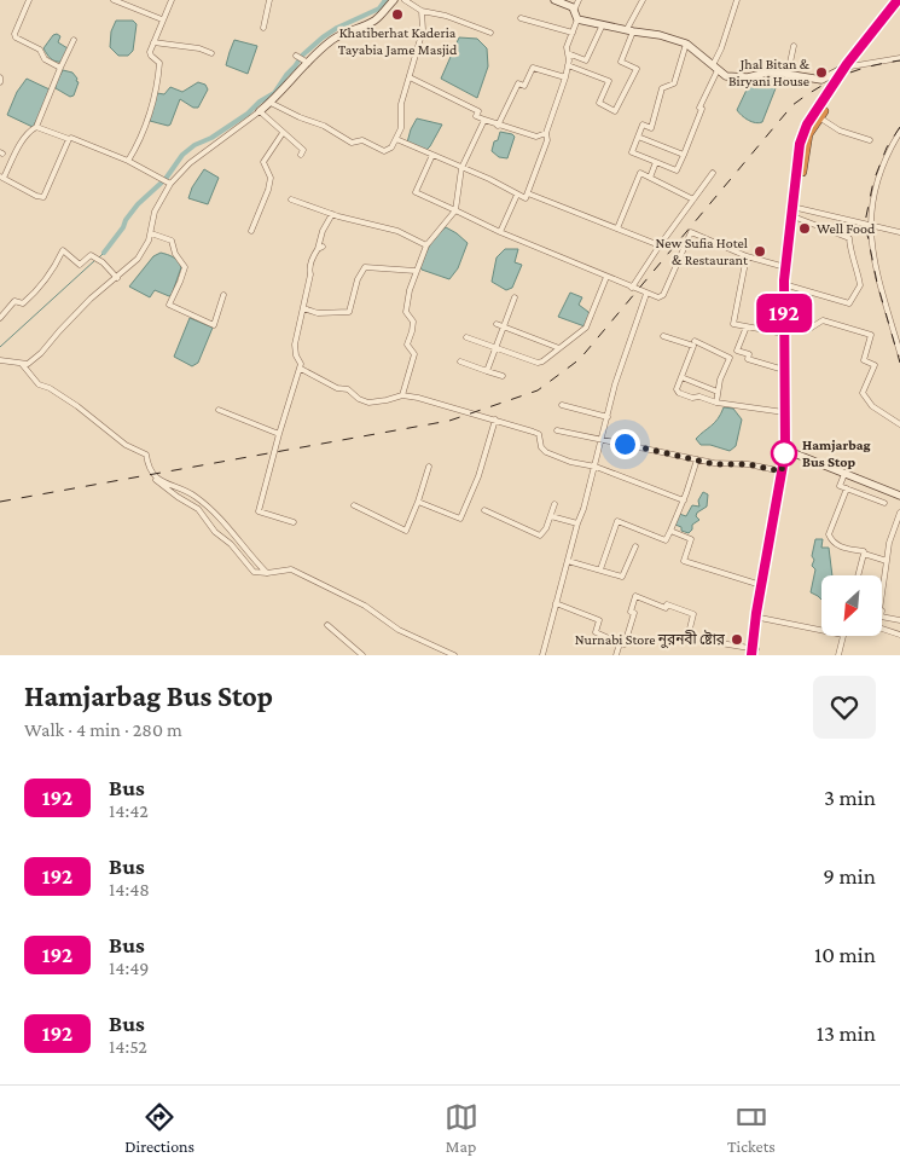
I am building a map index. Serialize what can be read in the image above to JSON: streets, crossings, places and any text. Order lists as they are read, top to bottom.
{
  "places": [
    "Khatiberhat Kaderia Tayabia Jame Masjid",
    "Jhal Bitan & Biryani House",
    "Well Food",
    "New Sufia Hotel & Restaurant",
    "Hamjarbag Bus Stop",
    "Nurnabi Store নুরনবী ষ্টোর"
  ],
  "lines": ["bus line 192"],
  "north": "bottom left",
  "page": {
    "on_map": "192",
    "heading": ["Hamjarbag Bus Stop", "Walk · 4 min · 280 m"],
    "list": [
      {
        "mark": "192",
        "name": "Bus",
        "note": "14:42",
        "value": "3 min"
      },
      {
        "mark": "192",
        "name": "Bus",
        "note": "14:48",
        "value": "9 min"
      },
      {
        "mark": "192",
        "name": "Bus",
        "note": "14:49",
        "value": "10 min"
      },
      {
        "mark": "192",
        "name": "Bus",
        "note": "14:52",
        "value": "13 min"
      }
    ],
    "tabs": ["Directions", "Map", "Tickets"]
  }
}
